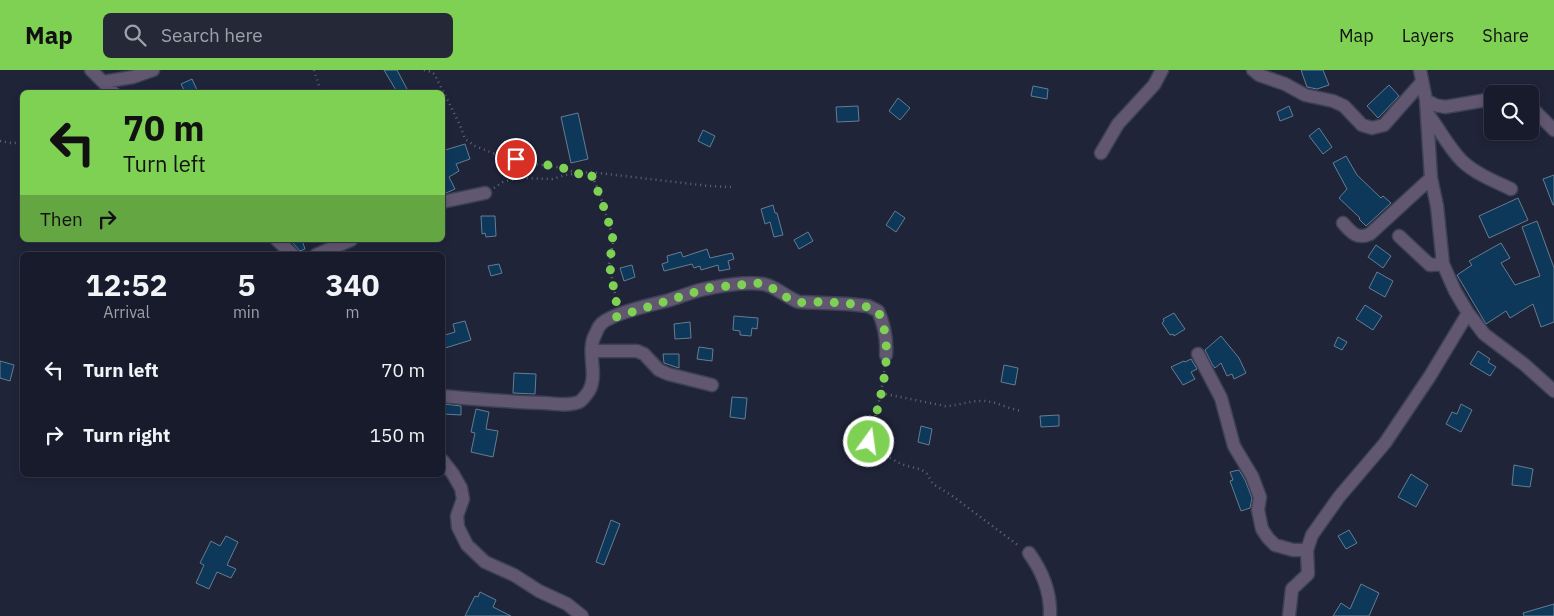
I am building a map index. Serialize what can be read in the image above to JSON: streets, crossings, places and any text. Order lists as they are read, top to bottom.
{
  "page": {
    "header": "Map",
    "search": "Search here",
    "nav": ["Map", "Layers", "Share"],
    "turn": ["70 m", "Turn left"],
    "then": "Then",
    "eta": [
      "12:52",
      "Arrival",
      "5",
      "min",
      "340",
      "m"
    ],
    "list": [
      {
        "name": "Turn left",
        "value": "70 m"
      },
      {
        "name": "Turn right",
        "value": "150 m"
      }
    ]
  }
}
